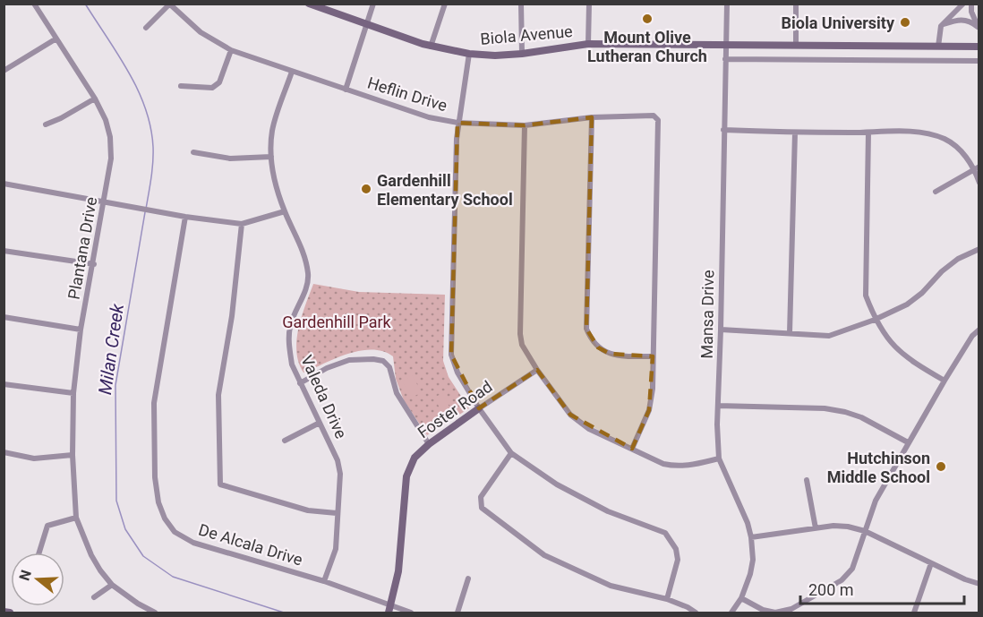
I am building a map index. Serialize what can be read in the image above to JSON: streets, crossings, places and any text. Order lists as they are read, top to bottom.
{
  "streets": {
    "street": [
      "Biola Avenue",
      "Heflin Drive",
      "Plantana Drive",
      "Mansa Drive",
      "Valeda Drive",
      "Foster Road",
      "De Alcala Drive"
    ]
  },
  "crossings": [
    ["Biola Avenue", "Mansa Drive"],
    ["Heflin Drive", "Valeda Drive"],
    ["Valeda Drive", "De Alcala Drive"],
    ["Foster Road", "De Alcala Drive"]
  ],
  "water": ["Milan Creek"],
  "parks": ["Gardenhill Park"],
  "places": [
    "Mount Olive Lutheran Church",
    "Biola University",
    "Gardenhill Elementary School",
    "Hutchinson Middle School"
  ],
  "scale_bar": "200 m",
  "north": "left"
}
